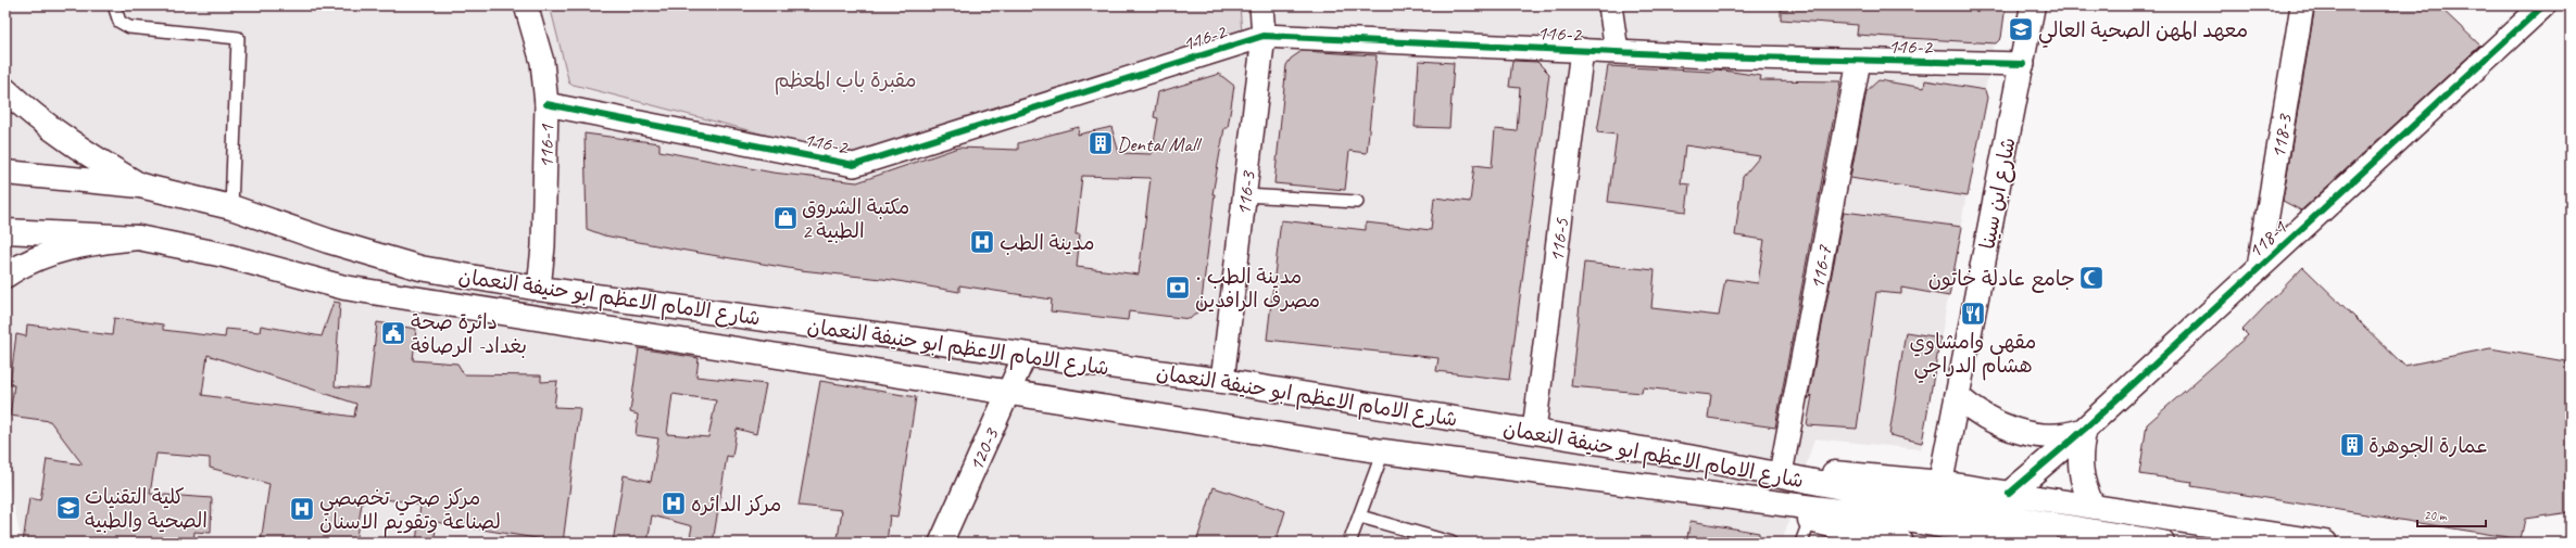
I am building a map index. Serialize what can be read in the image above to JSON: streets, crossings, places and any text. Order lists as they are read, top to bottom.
{
  "streets": {
    "main road": ["شارع ابن سينا", "118-1", "شارع الامام الاعظم ابو حنيفة النعمان"],
    "street": [
      "116-2",
      "118-3",
      "116-1",
      "116-3",
      "116-5",
      "116-7",
      "120-3"
    ]
  },
  "crossings": [
    ["116-2", "116-1"],
    ["116-2", "116-3"],
    ["116-2", "شارع ابن سينا"],
    ["116-2", "116-5"],
    ["116-2", "116-7"],
    ["118-3", "118-1"],
    ["116-1", "شارع الامام الاعظم ابو حنيفة النعمان"],
    ["116-3", "شارع الامام الاعظم ابو حنيفة النعمان"],
    ["شارع ابن سينا", "118-1"],
    ["116-5", "شارع الامام الاعظم ابو حنيفة النعمان"],
    ["116-7", "شارع الامام الاعظم ابو حنيفة النعمان"],
    ["شارع الامام الاعظم ابو حنيفة النعمان", "120-3"]
  ],
  "parks": ["مقبرة باب المعظم"],
  "places": {
    "school or university": ["معهد المهن الصحية العالي", "كلية التقنيات الصحية والطبية"],
    "building": ["Dental Mall", "عمارة الجوهرة"],
    "shop": ["مكتبة الشروق الطبية 2"],
    "hospital": ["مدينة الطب", "مركز الدائره", "مركز صحي تخصصي لصناعة وتقويم الاسنان"],
    "mosque": ["جامع عادلة خاتون"],
    "bank": ["مدينة الطب ٠ مصرف الرافدين"],
    "restaurant": ["مقهى وامشاوي هشام الدراجي"],
    "public building": ["دائرة صحة بغداد- الرصافة"]
  },
  "scale_bar": "20 m"
}
